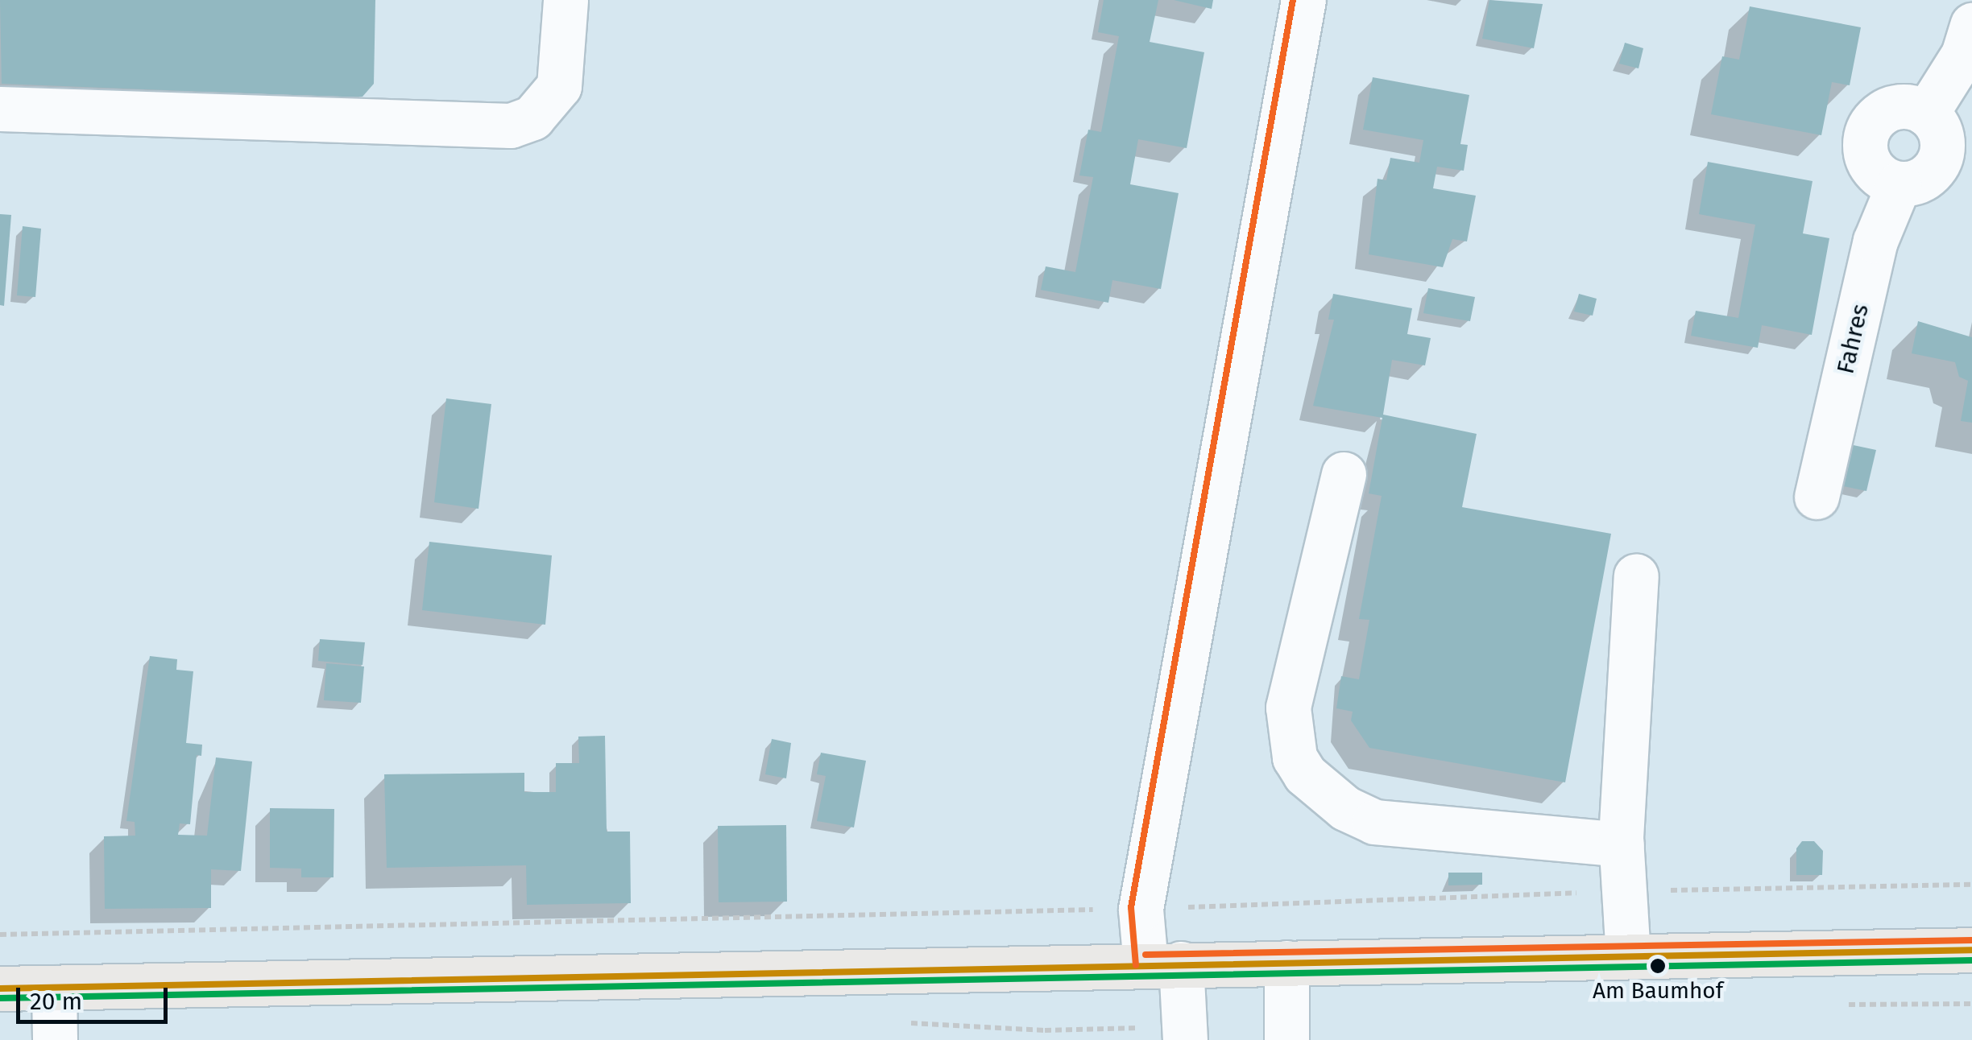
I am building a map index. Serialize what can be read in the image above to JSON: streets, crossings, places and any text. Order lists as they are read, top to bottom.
{
  "streets": {
    "street": ["Fahres"]
  },
  "places": ["Am Baumhof"],
  "scale_bar": "20 m"
}
